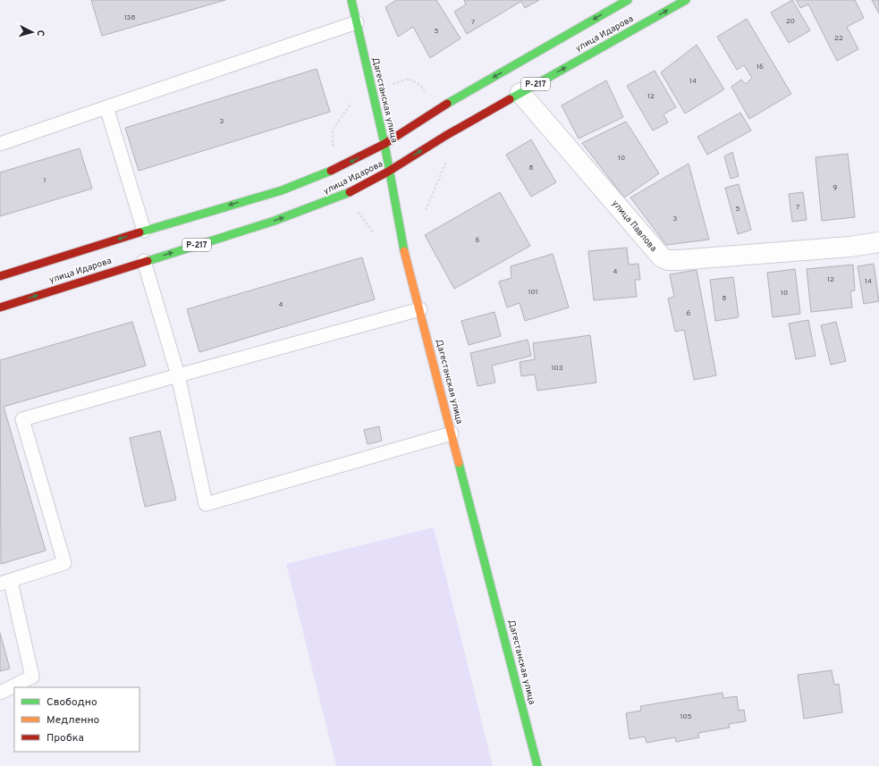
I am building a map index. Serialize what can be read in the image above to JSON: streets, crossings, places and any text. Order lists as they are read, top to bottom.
{
  "streets": {
    "main road": ["улица Идарова", "Р-217", "Дагестанская улица"],
    "street": ["улица Павлова"]
  },
  "crossings": [
    ["улица Идарова", "Дагестанская улица"],
    ["улица Идарова", "улица Павлова"]
  ],
  "house_numbers": [
    "138",
    "20",
    "7",
    "5",
    "22",
    "16",
    "14",
    "12",
    "3",
    "10",
    "8",
    "1",
    "9",
    "7",
    "5",
    "3",
    "6",
    "4",
    "12",
    "14",
    "101",
    "10",
    "8",
    "4",
    "6",
    "103",
    "105"
  ],
  "legend": ["Свободно", "Медленно", "Пробка"],
  "north": "right"
}
